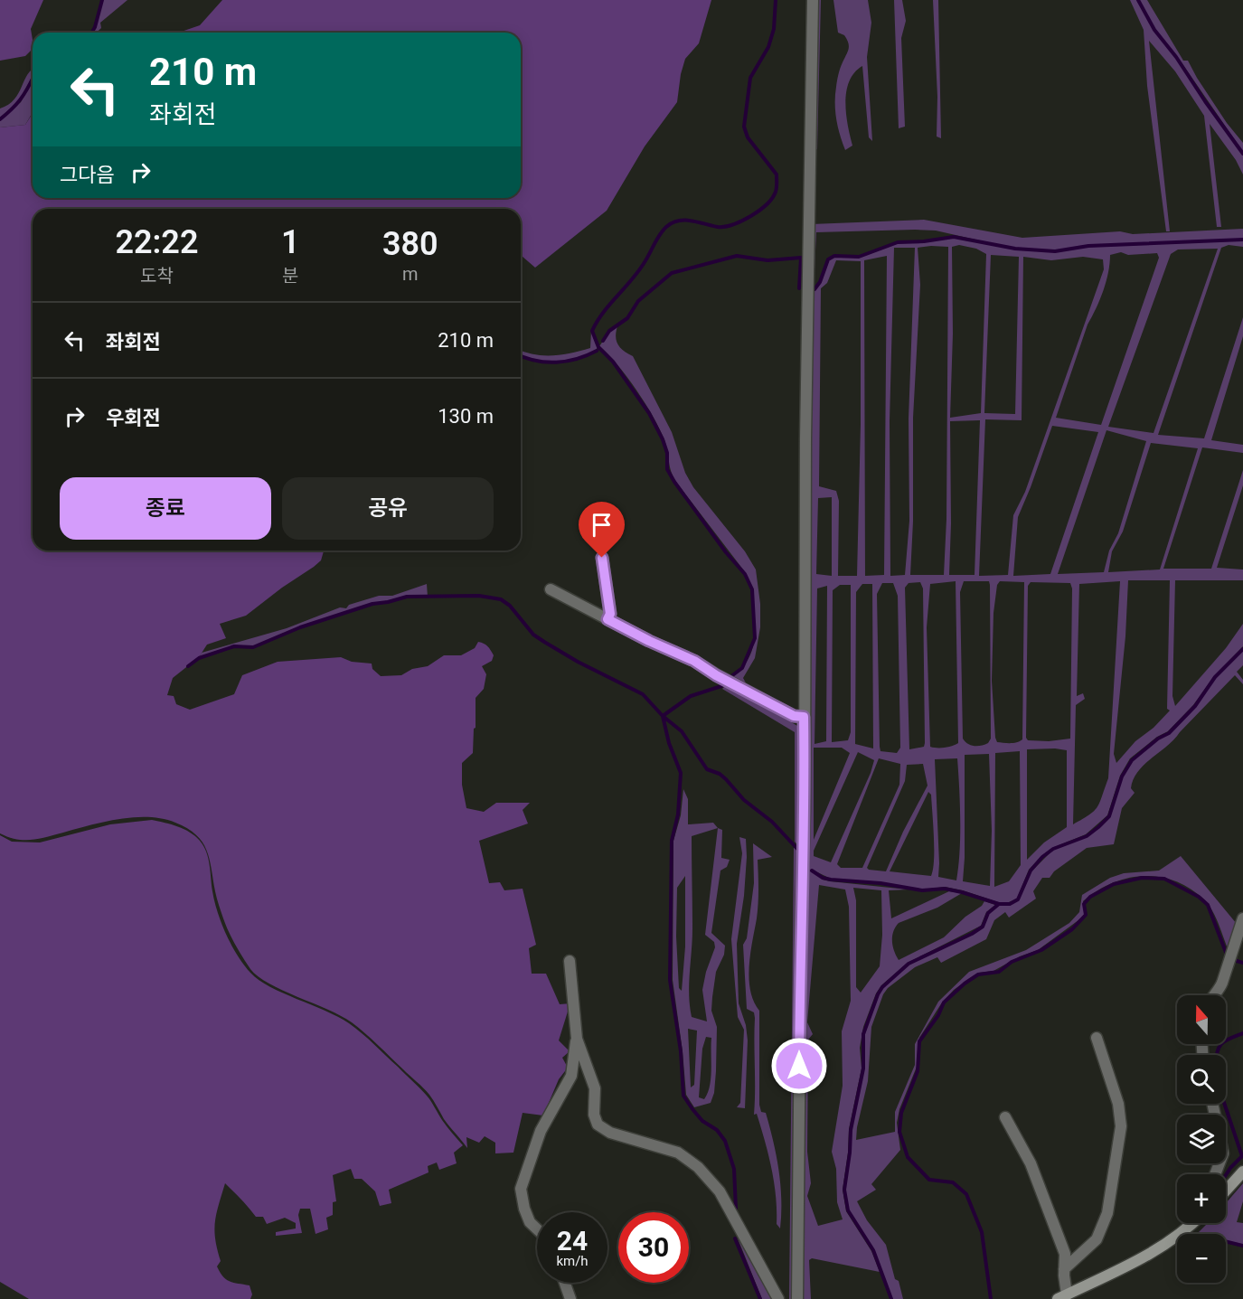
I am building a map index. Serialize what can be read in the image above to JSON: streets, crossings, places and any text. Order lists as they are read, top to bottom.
{
  "north": "top",
  "page": {
    "turn": ["210 m", "좌회전"],
    "then": "그다음",
    "eta": [
      "22:22",
      "도착",
      "1",
      "분",
      "380",
      "m"
    ],
    "list": [
      {
        "name": "좌회전",
        "value": "210 m"
      },
      {
        "name": "우회전",
        "value": "130 m"
      }
    ],
    "buttons": ["종료", "공유"],
    "map_buttons": ["+", "−"],
    "speed": "24 km/h",
    "limit": "30"
  }
}
